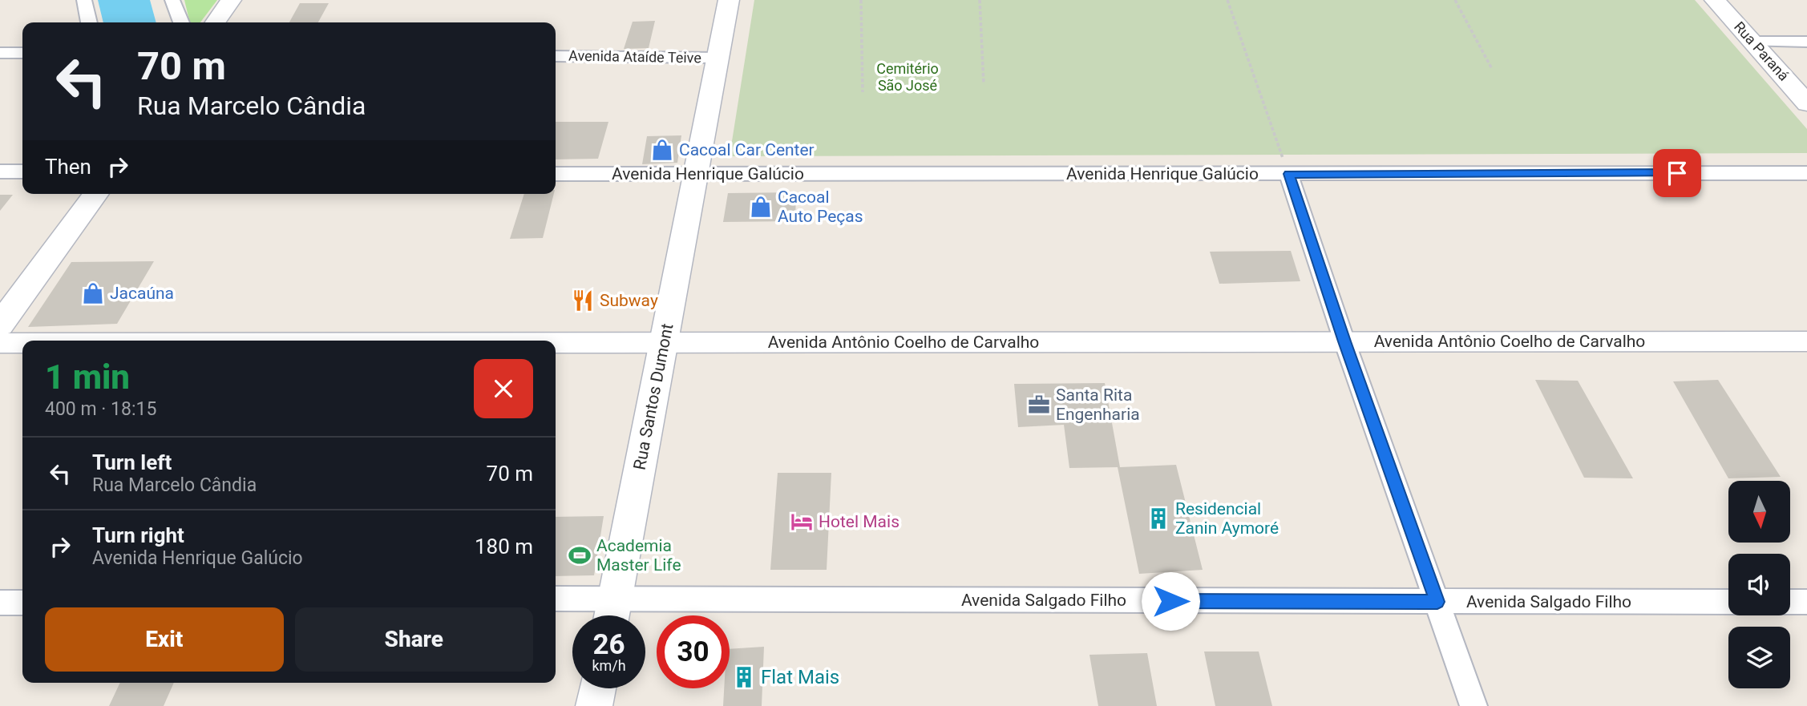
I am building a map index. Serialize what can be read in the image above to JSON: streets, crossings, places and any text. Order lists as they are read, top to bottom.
{
  "streets": {
    "main road": ["Rua Paraná", "Rua Santos Dumont"],
    "street": [
      "Avenida Ataíde Teive",
      "Avenida Henrique Galúcio",
      "Avenida Antônio Coelho de Carvalho",
      "Avenida Salgado Filho"
    ]
  },
  "crossings": [
    ["Avenida Ataíde Teive", "Rua Santos Dumont"],
    ["Avenida Henrique Galúcio", "Rua Santos Dumont"],
    ["Avenida Antônio Coelho de Carvalho", "Rua Santos Dumont"],
    ["Rua Santos Dumont", "Avenida Salgado Filho"]
  ],
  "parks": ["Cemitério São José"],
  "places": {
    "shop": ["Cacoal Car Center", "Cacoal Auto Peças", "Jacaúna"],
    "restaurant": ["Subway"],
    "office": ["Santa Rita Engenharia"],
    "building": ["Residencial Zanin Aymoré", "Flat Mais"],
    "hotel": ["Hotel Mais"],
    "sports": ["Academia Master Life"]
  },
  "north": "bottom",
  "page": {
    "turn": ["70 m", "Rua Marcelo Cândia"],
    "then": "Then",
    "heading": ["1 min", "400 m · 18:15"],
    "list": [
      {
        "name": "Turn left",
        "note": "Rua Marcelo Cândia",
        "value": "70 m"
      },
      {
        "name": "Turn right",
        "note": "Avenida Henrique Galúcio",
        "value": "180 m"
      }
    ],
    "buttons": ["Exit", "Share"],
    "speed": "26 km/h",
    "limit": "30"
  }
}
